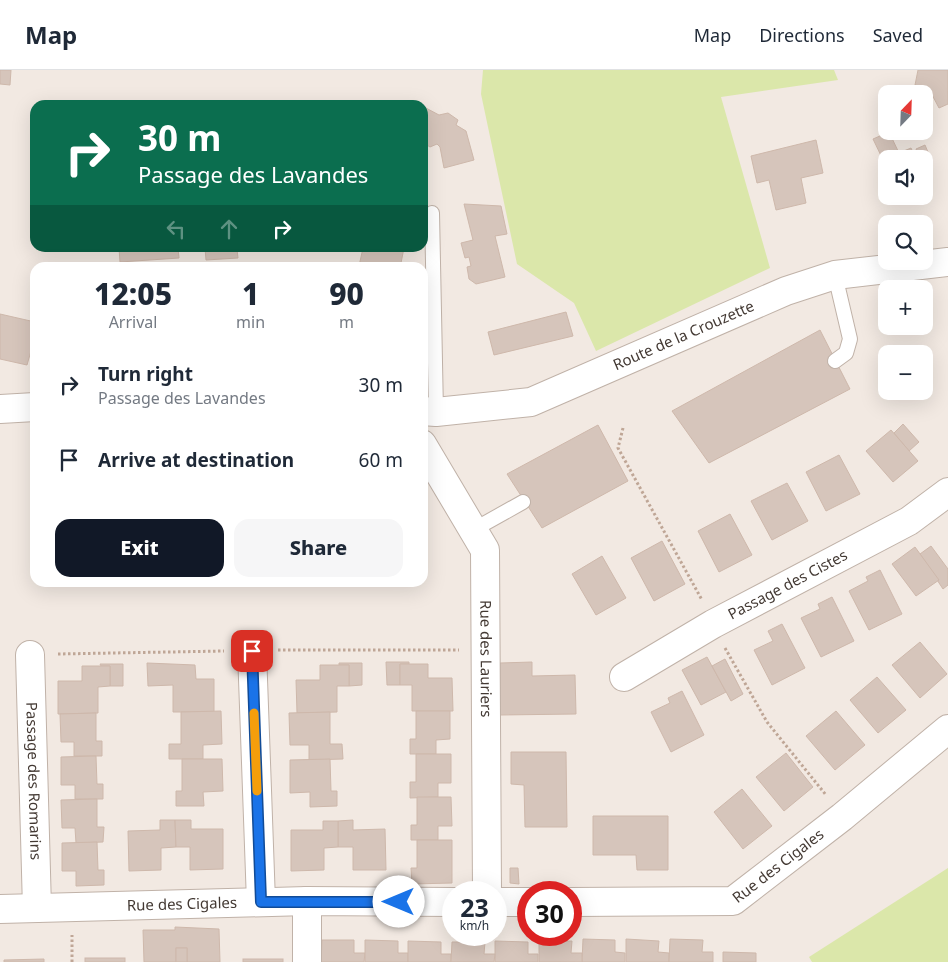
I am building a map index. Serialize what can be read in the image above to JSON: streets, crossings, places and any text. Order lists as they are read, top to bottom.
{
  "streets": {
    "street": [
      "Route de la Crouzette",
      "Passage des Cistes",
      "Rue des Lauriers",
      "Passage des Romarins",
      "Rue des Cigales"
    ]
  },
  "crossings": [
    ["Passage des Romarins", "Rue des Cigales"]
  ],
  "north": "top right",
  "page": {
    "header": "Map",
    "nav": ["Map", "Directions", "Saved"],
    "map_buttons": ["+", "−"],
    "turn": ["30 m", "Passage des Lavandes"],
    "eta": [
      "12:05",
      "Arrival",
      "1",
      "min",
      "90",
      "m"
    ],
    "list": [
      {
        "name": "Turn right",
        "note": "Passage des Lavandes",
        "value": "30 m"
      },
      {
        "name": "Arrive at destination",
        "value": "60 m"
      }
    ],
    "buttons": ["Exit", "Share"],
    "speed": "23 km/h",
    "limit": "30"
  }
}
